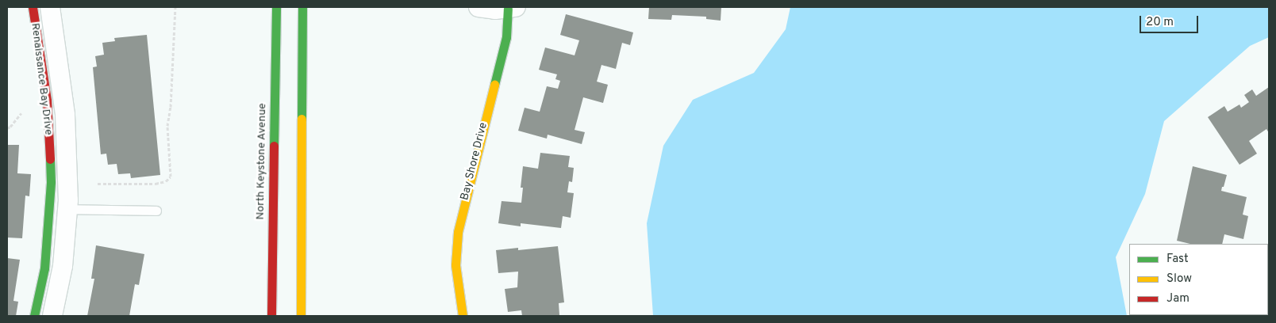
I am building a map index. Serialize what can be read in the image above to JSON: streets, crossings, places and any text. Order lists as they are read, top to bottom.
{
  "streets": {
    "street": ["Renaissance Bay Drive", "North Keystone Avenue", "Bay Shore Drive"]
  },
  "legend": ["Fast", "Slow", "Jam"],
  "scale_bar": "20 m"
}
